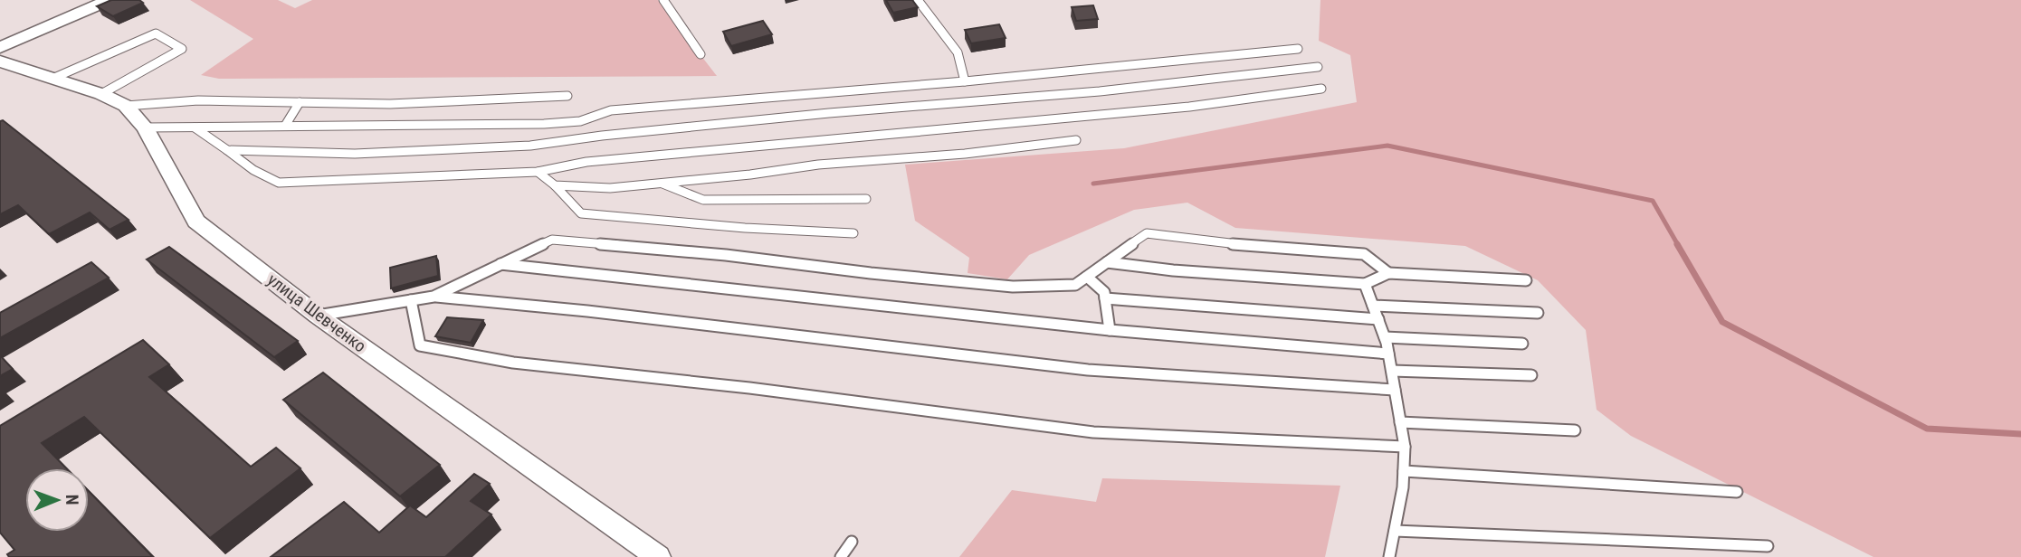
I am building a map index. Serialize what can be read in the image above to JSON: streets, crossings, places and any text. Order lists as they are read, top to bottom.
{
  "streets": {
    "street": ["улица Шевченко"]
  },
  "north": "right"
}
